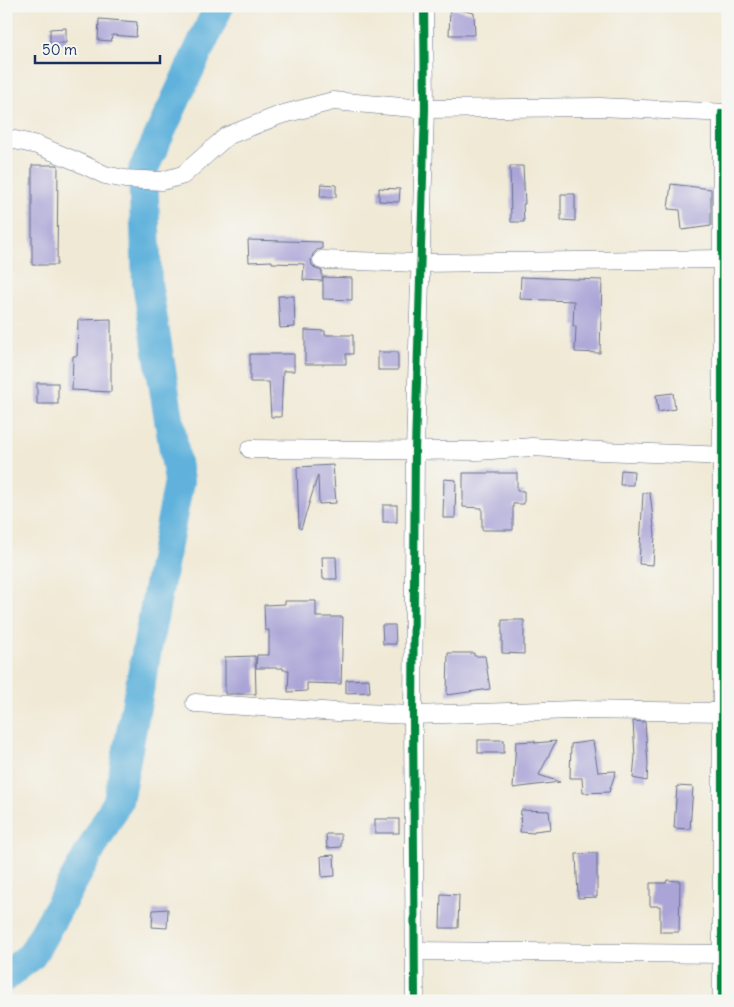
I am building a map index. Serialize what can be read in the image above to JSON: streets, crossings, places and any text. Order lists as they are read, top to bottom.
{
  "scale_bar": "50 m"
}
